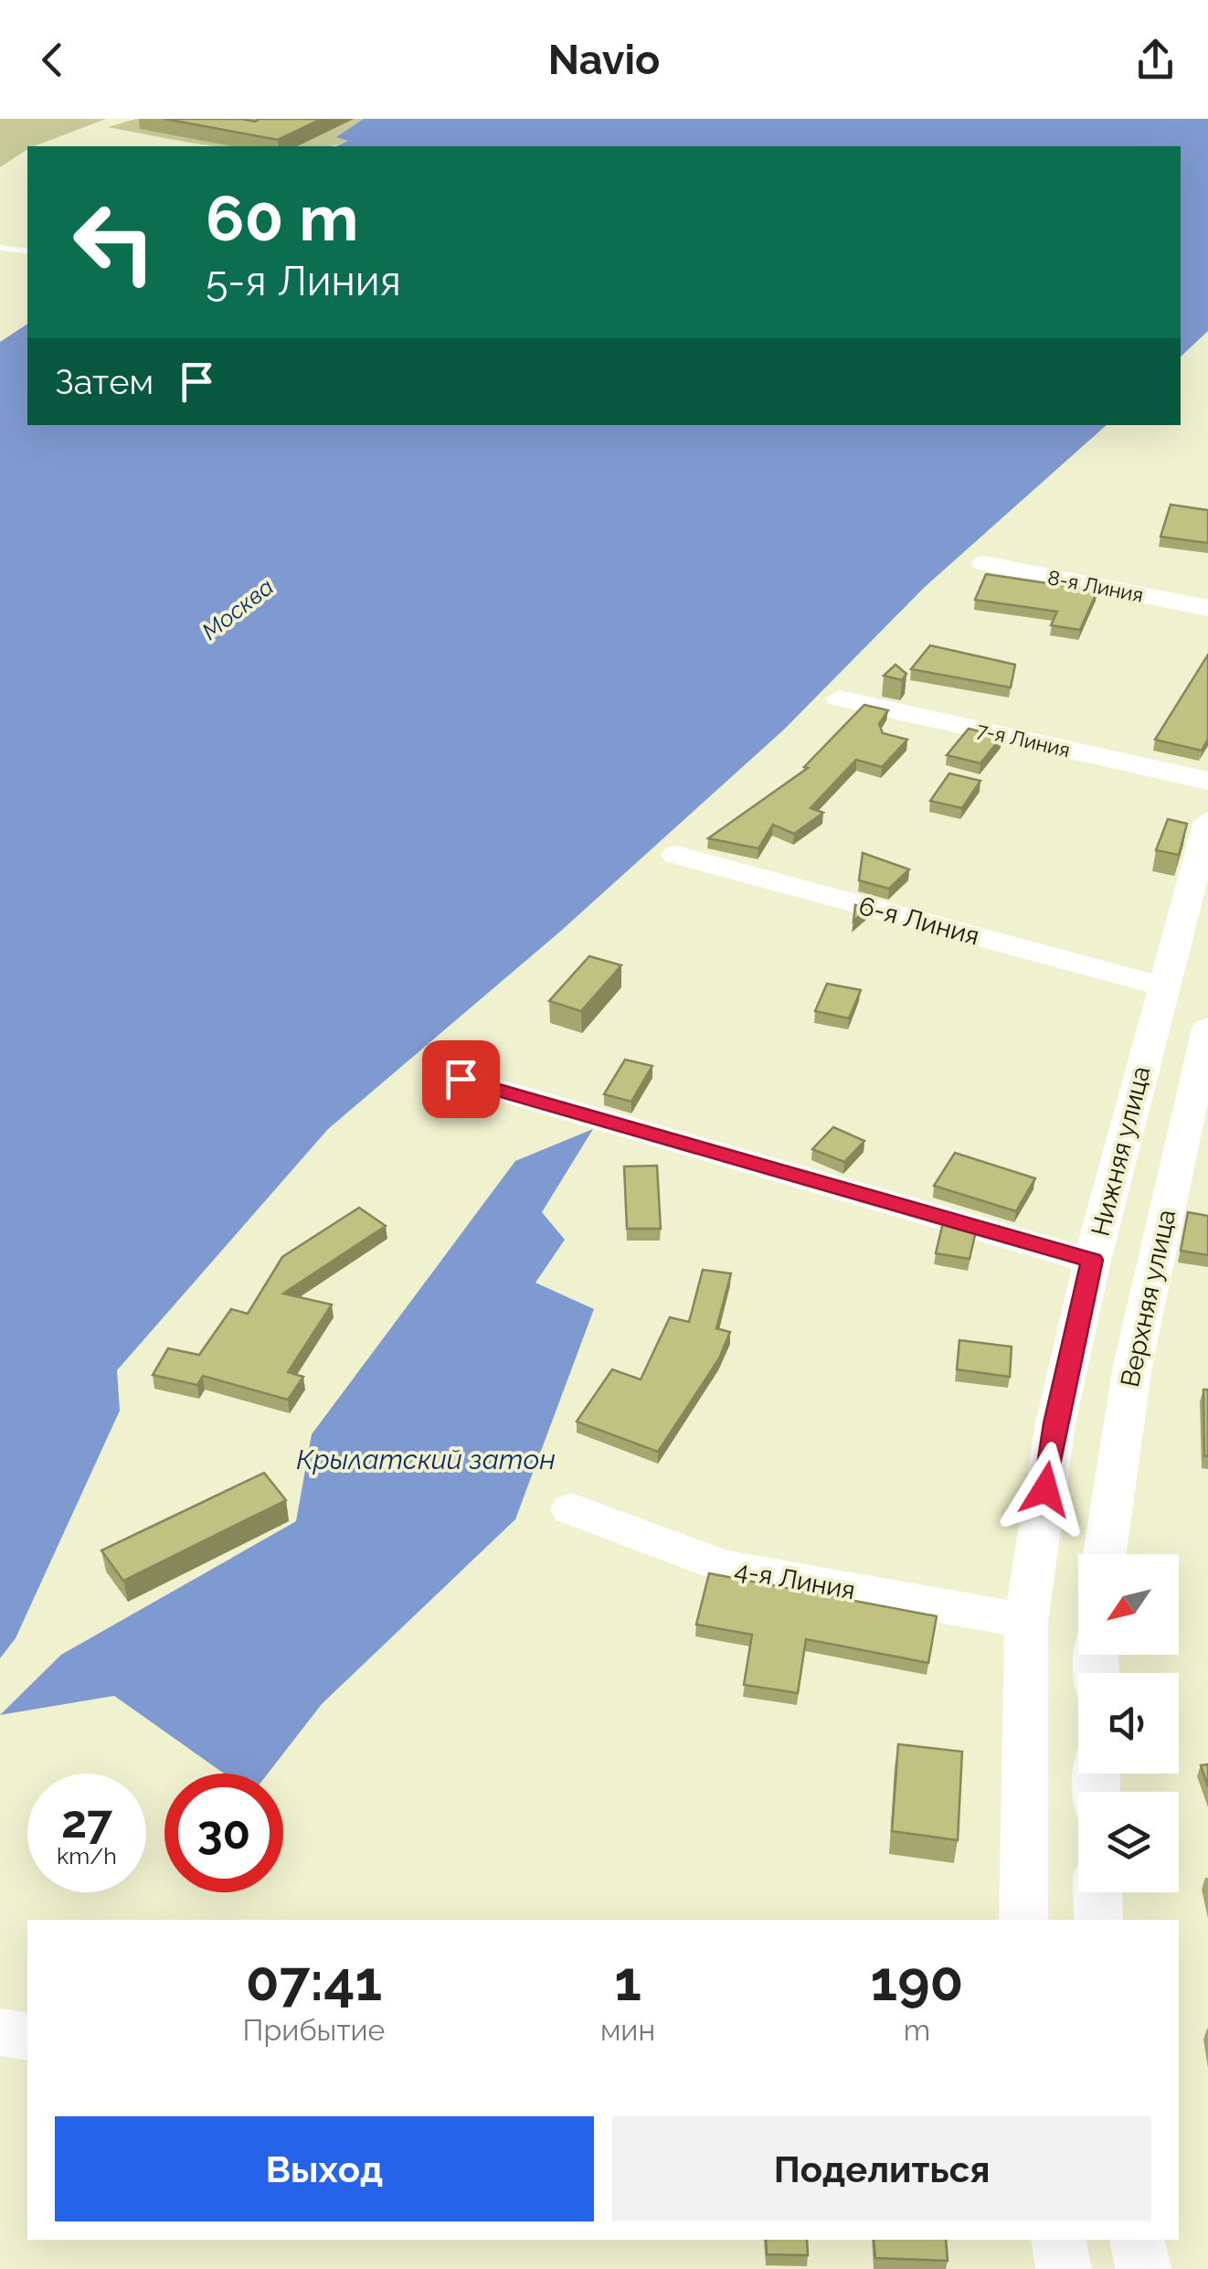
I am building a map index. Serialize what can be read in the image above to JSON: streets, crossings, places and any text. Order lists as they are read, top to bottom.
{
  "streets": {
    "street": [
      "8-я Линия",
      "7-я Линия",
      "6-я Линия",
      "Нижняя улица",
      "Верхняя улица",
      "4-я Линия"
    ]
  },
  "crossings": [
    ["6-я Линия", "Нижняя улица"],
    ["Нижняя улица", "4-я Линия"]
  ],
  "water": ["Москва", "Крылатский затон"],
  "north": "bottom left",
  "page": {
    "header": "Navio",
    "turn": ["60 m", "5-я Линия"],
    "then": "Затем",
    "speed": "27 km/h",
    "limit": "30",
    "eta": [
      "07:41",
      "Прибытие",
      "1",
      "мин",
      "190",
      "m"
    ],
    "buttons": ["Выход", "Поделиться"]
  }
}
